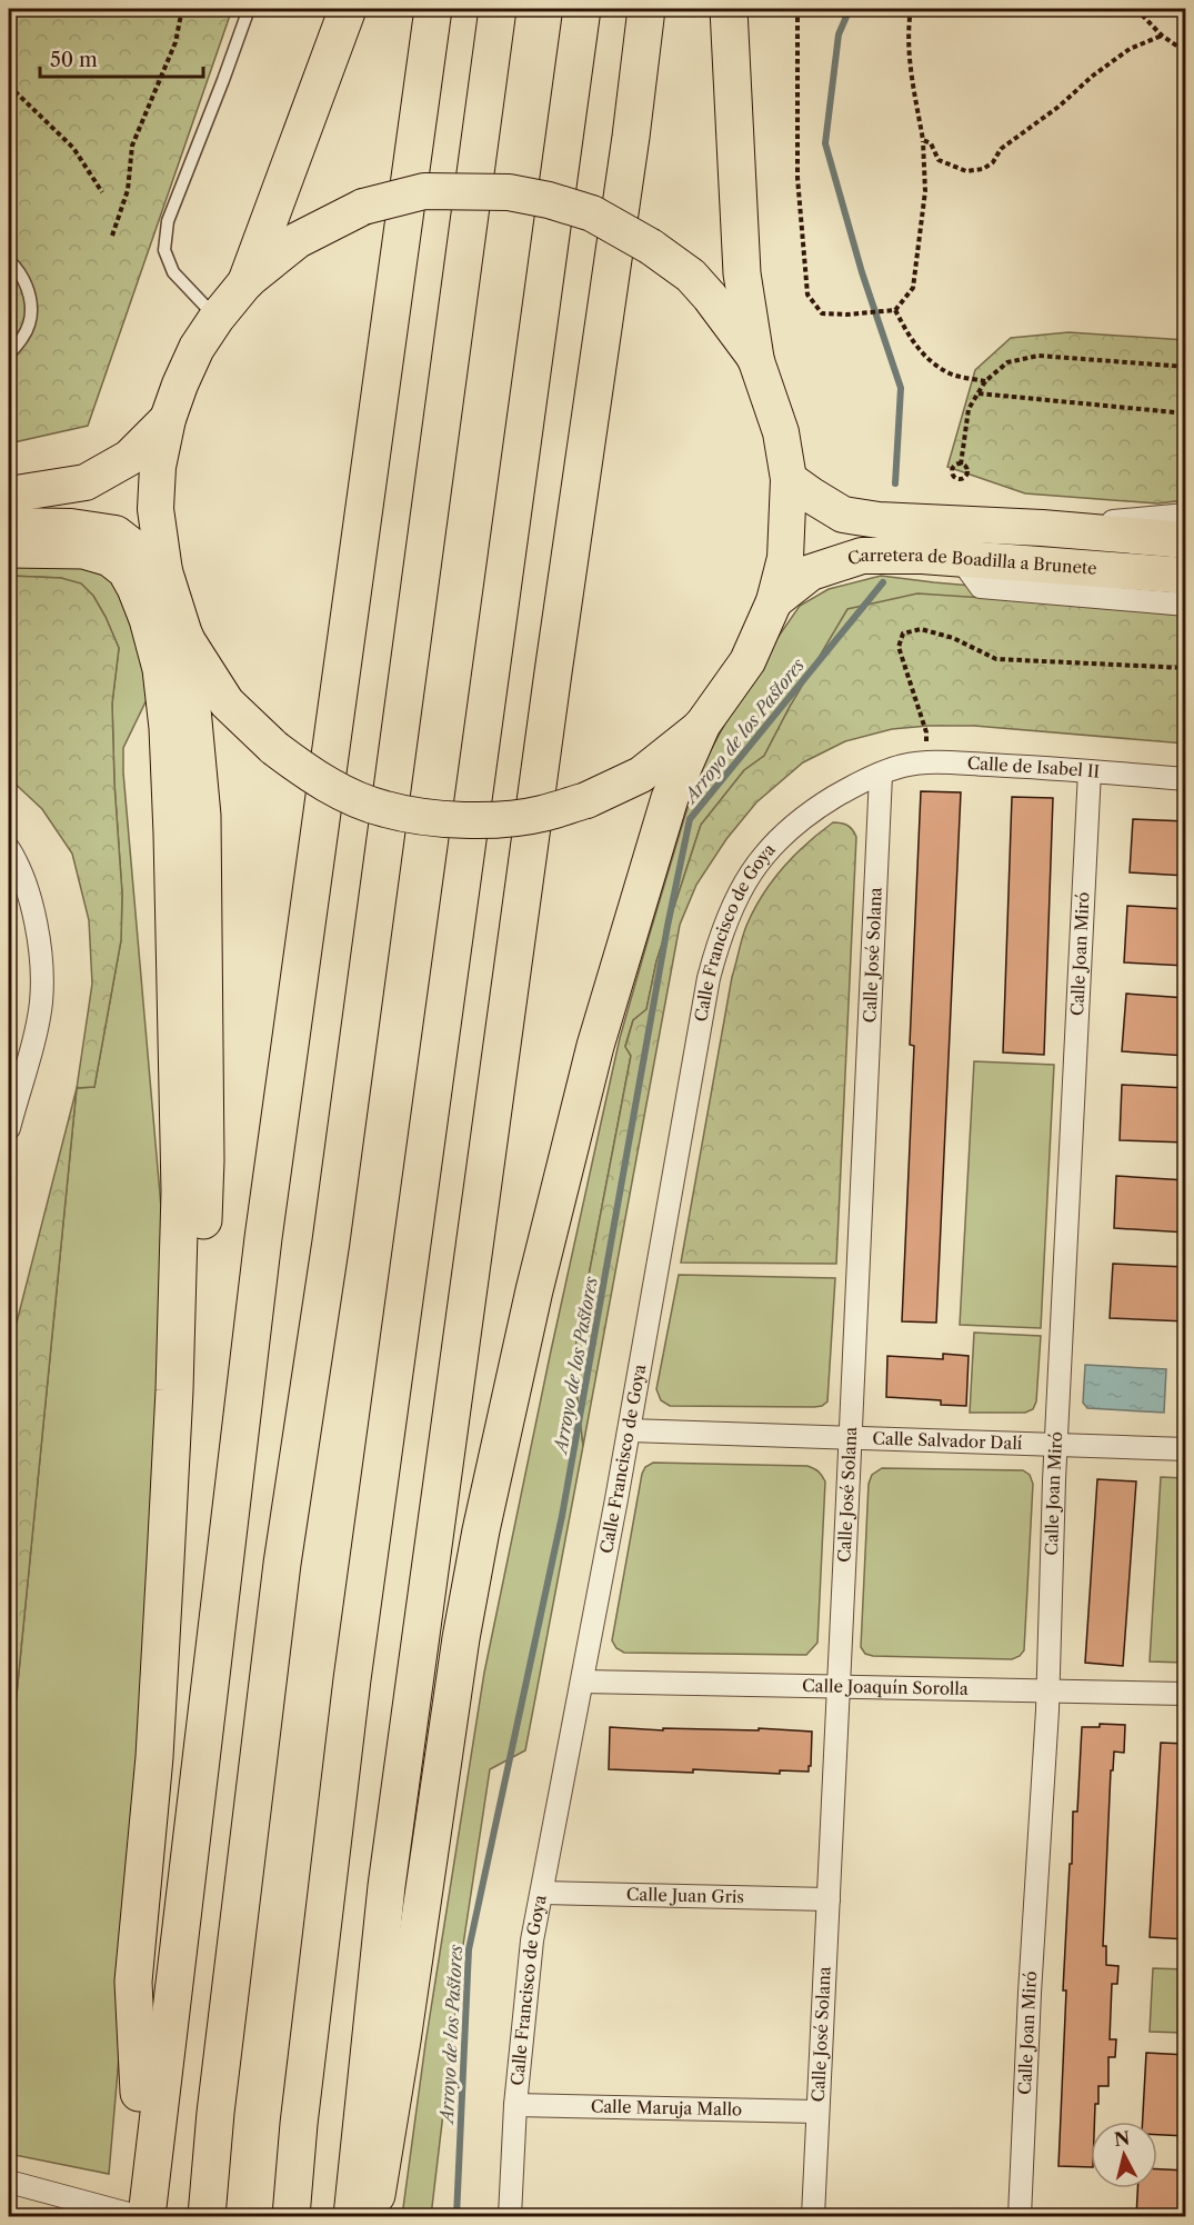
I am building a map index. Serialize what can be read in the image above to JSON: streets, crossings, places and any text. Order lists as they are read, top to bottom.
{
  "streets": {
    "main road": ["Carretera de Boadilla a Brunete"],
    "street": [
      "Calle de Isabel II",
      "Calle Francisco de Goya",
      "Calle Joan Miró",
      "Calle José Solana",
      "Calle Salvador Dalí",
      "Calle Joaquín Sorolla",
      "Calle Juan Gris",
      "Calle Maruja Mallo"
    ]
  },
  "crossings": [
    ["Calle de Isabel II", "Calle Francisco de Goya"],
    ["Calle de Isabel II", "Calle Joan Miró"],
    ["Calle de Isabel II", "Calle José Solana"],
    ["Calle Francisco de Goya", "Calle José Solana"],
    ["Calle Francisco de Goya", "Calle Salvador Dalí"],
    ["Calle Francisco de Goya", "Calle Joaquín Sorolla"],
    ["Calle Francisco de Goya", "Calle Juan Gris"],
    ["Calle Francisco de Goya", "Calle Maruja Mallo"],
    ["Calle Joan Miró", "Calle Salvador Dalí"],
    ["Calle Joan Miró", "Calle Joaquín Sorolla"],
    ["Calle José Solana", "Calle Salvador Dalí"],
    ["Calle José Solana", "Calle Joaquín Sorolla"],
    ["Calle José Solana", "Calle Juan Gris"],
    ["Calle José Solana", "Calle Maruja Mallo"]
  ],
  "water": ["Arroyo de los Pastores"],
  "scale_bar": "50 m",
  "north": "top"
}
